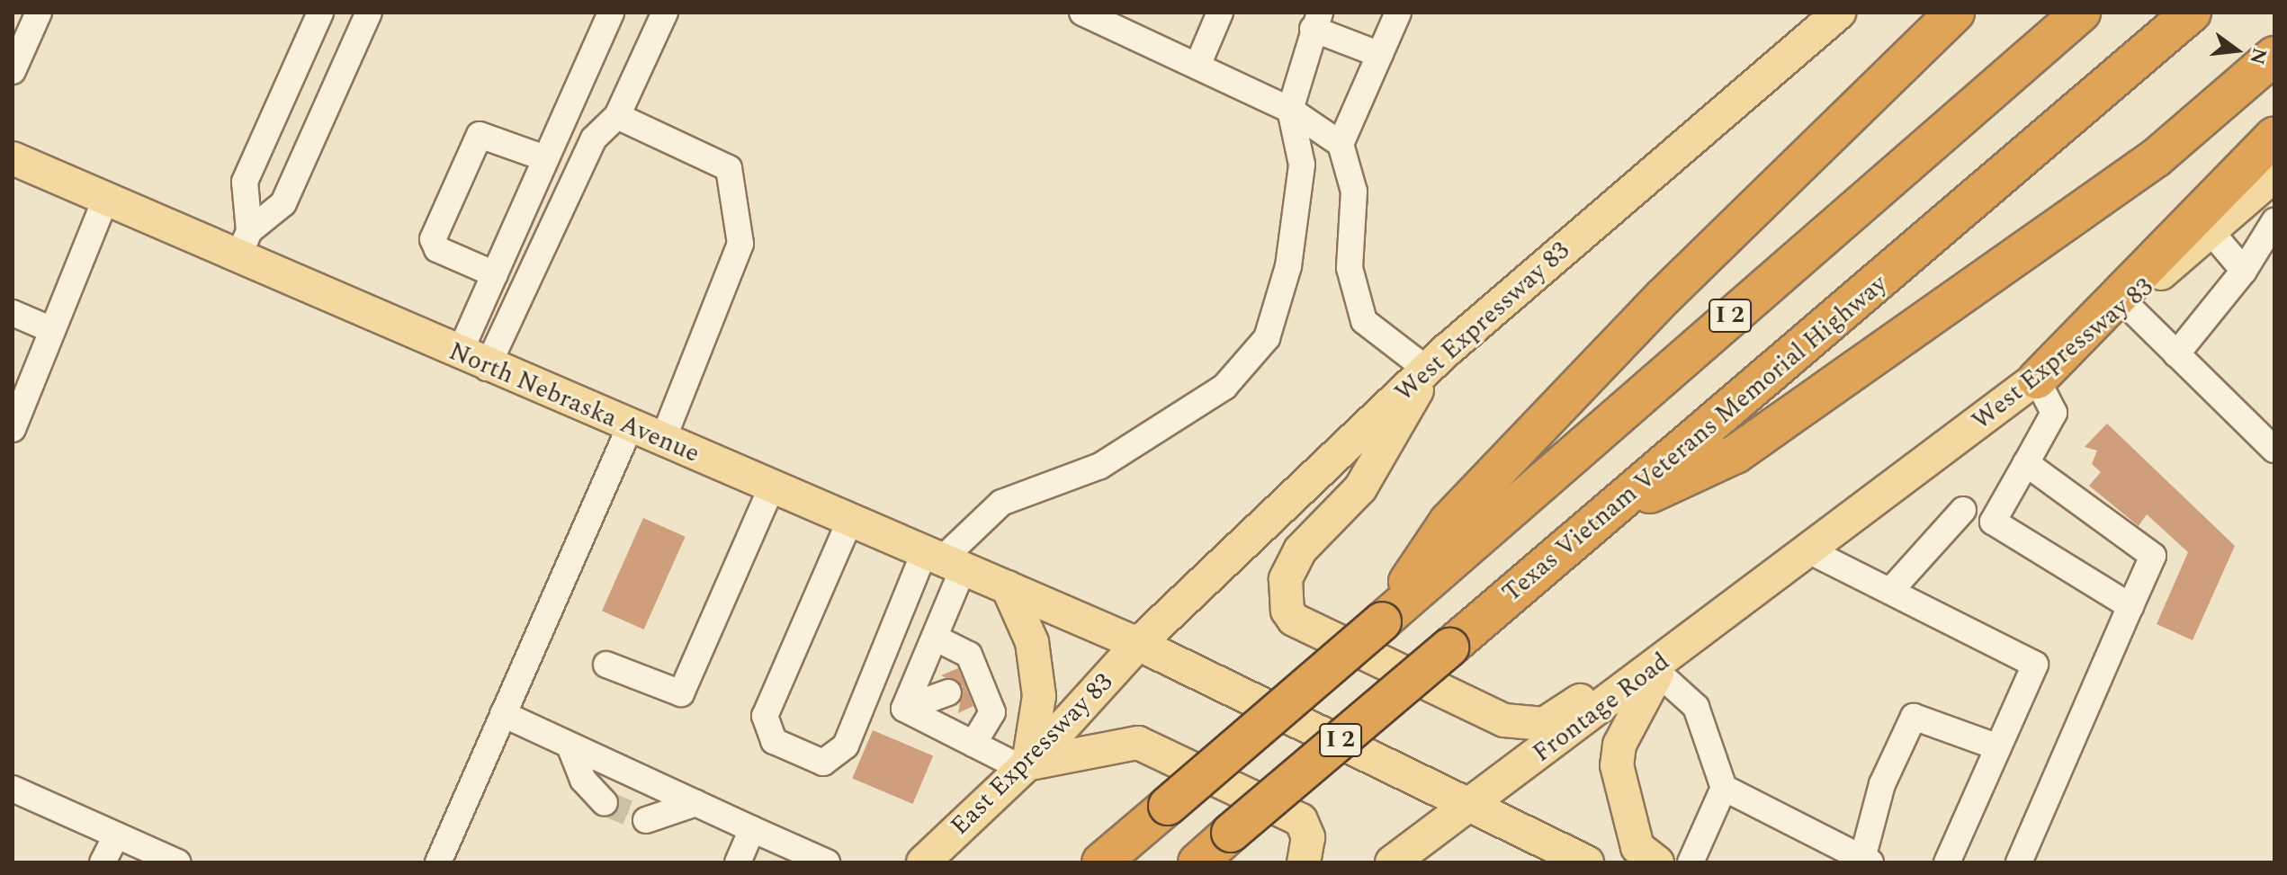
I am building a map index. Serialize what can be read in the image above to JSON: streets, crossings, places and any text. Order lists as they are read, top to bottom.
{
  "streets": {
    "highway": ["I 2", "Texas Vietnam Veterans Memorial Highway"],
    "main road": [
      "West Expressway 83",
      "North Nebraska Avenue",
      "Frontage Road",
      "East Expressway 83"
    ]
  },
  "crossings": [
    ["West Expressway 83", "North Nebraska Avenue"],
    ["West Expressway 83", "Frontage Road"],
    ["West Expressway 83", "East Expressway 83"],
    ["North Nebraska Avenue", "Frontage Road"],
    ["North Nebraska Avenue", "East Expressway 83"]
  ],
  "north": "right"
}
